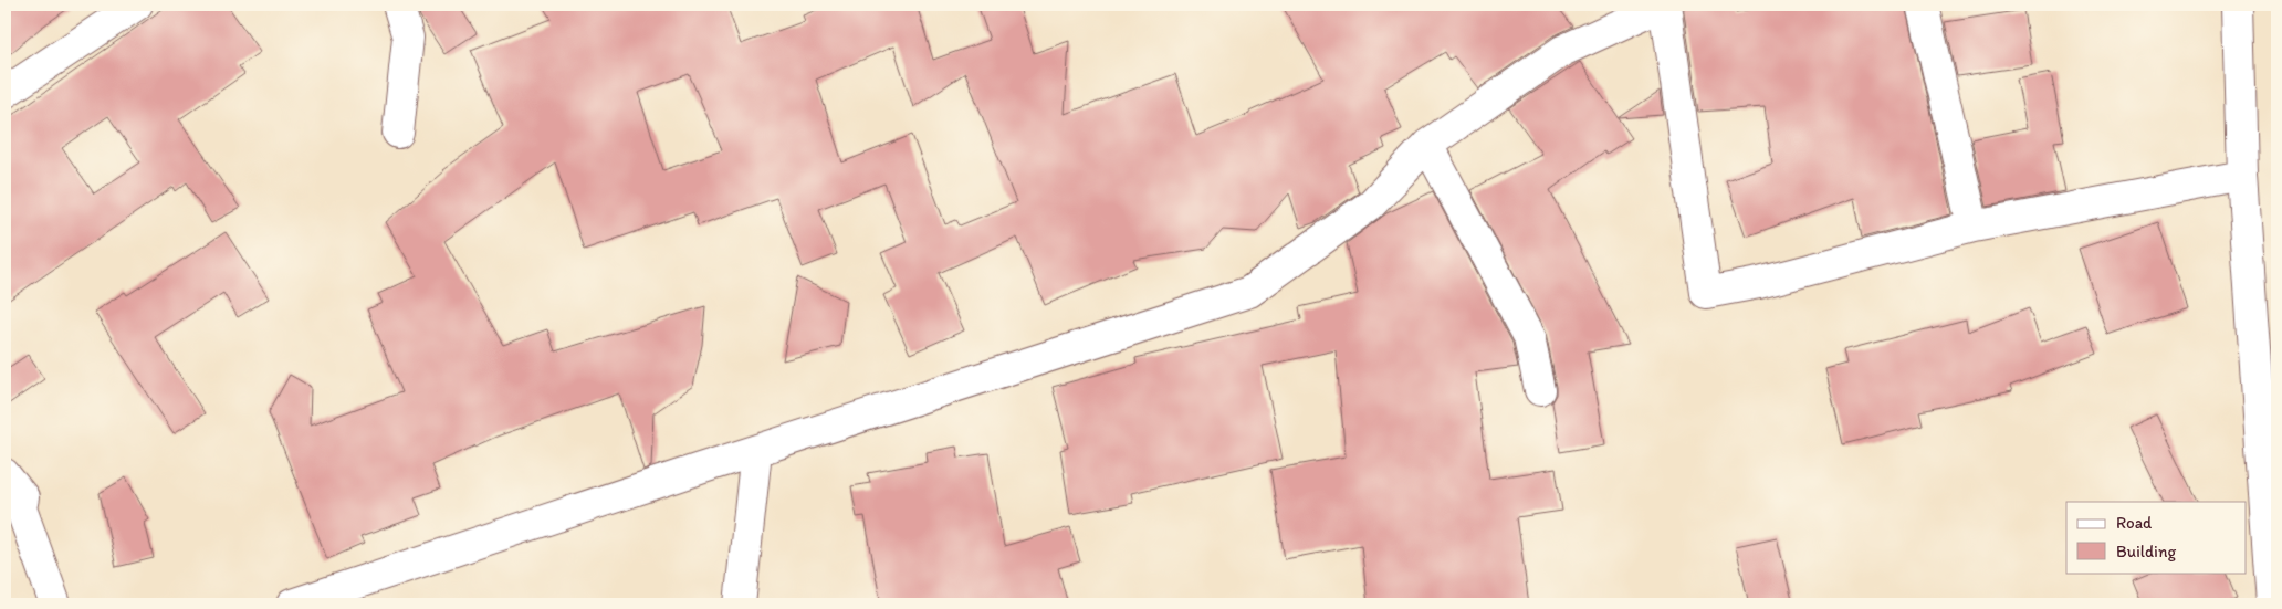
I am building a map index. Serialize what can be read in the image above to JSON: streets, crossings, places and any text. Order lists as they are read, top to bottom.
{
  "legend": ["Road", "Building"]
}
